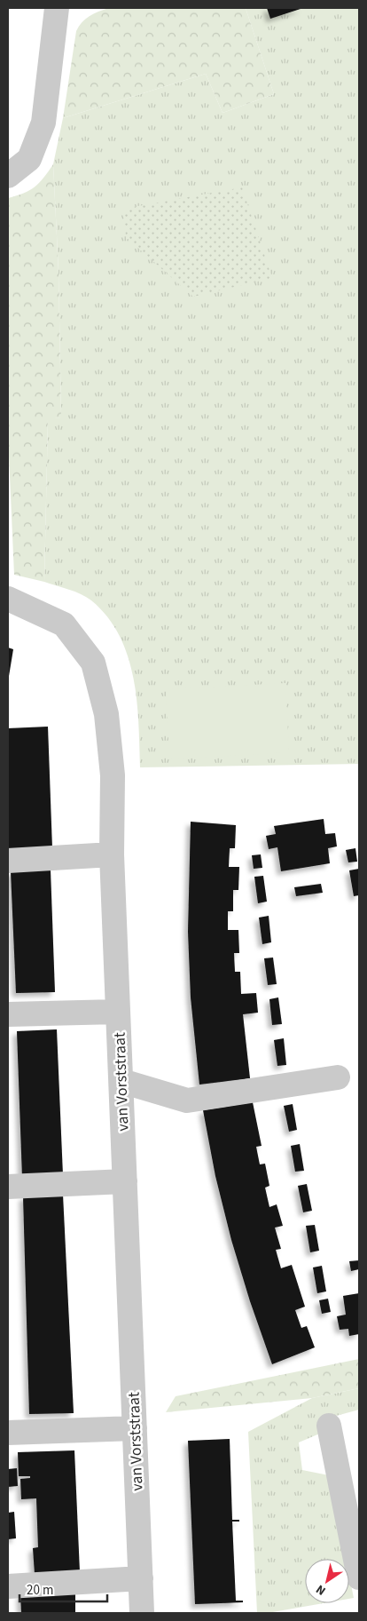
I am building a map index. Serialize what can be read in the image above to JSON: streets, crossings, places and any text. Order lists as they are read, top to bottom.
{
  "streets": {
    "street": ["van Vorststraat"]
  },
  "scale_bar": "20 m",
  "north": "bottom left"
}
